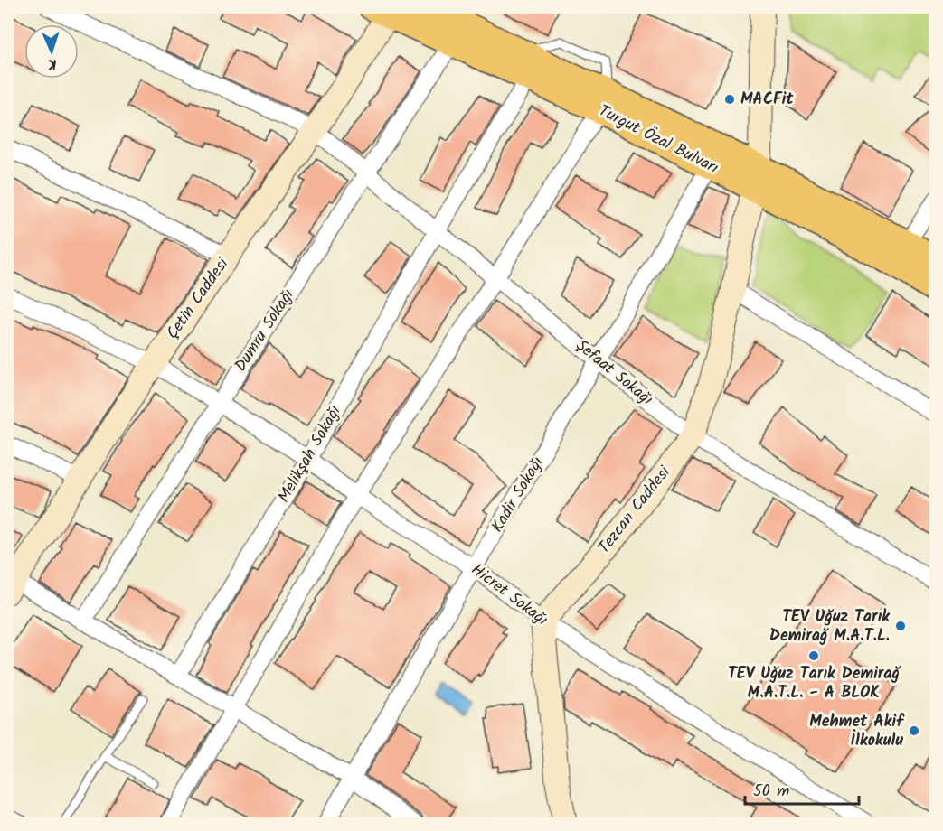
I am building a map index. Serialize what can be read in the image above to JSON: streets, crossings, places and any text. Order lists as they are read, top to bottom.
{
  "streets": {
    "main road": ["Turgut Özal Bulvarı"],
    "street": [
      "Çetin Caddesi",
      "Dumru Sokağı",
      "Şefaat Sokağı",
      "Melikşah Sokağı",
      "Kadir Sokağı",
      "Tezcan Caddesi",
      "Hicret Sokağı"
    ]
  },
  "crossings": [
    ["Turgut Özal Bulvarı", "Çetin Caddesi"],
    ["Turgut Özal Bulvarı", "Dumru Sokağı"],
    ["Turgut Özal Bulvarı", "Kadir Sokağı"],
    ["Turgut Özal Bulvarı", "Tezcan Caddesi"],
    ["Çetin Caddesi", "Şefaat Sokağı"],
    ["Çetin Caddesi", "Hicret Sokağı"],
    ["Dumru Sokağı", "Şefaat Sokağı"],
    ["Dumru Sokağı", "Hicret Sokağı"],
    ["Şefaat Sokağı", "Melikşah Sokağı"],
    ["Şefaat Sokağı", "Kadir Sokağı"],
    ["Şefaat Sokağı", "Tezcan Caddesi"],
    ["Melikşah Sokağı", "Hicret Sokağı"],
    ["Kadir Sokağı", "Hicret Sokağı"],
    ["Tezcan Caddesi", "Hicret Sokağı"]
  ],
  "places": [
    "MACFit",
    "TEV Uğuz Tarık Demirağ M.A.T.L.",
    "TEV Uğuz Tarık Demirağ M.A.T.L. - A BLOK",
    "Mehmet Akif İlkokulu"
  ],
  "scale_bar": "50 m",
  "north": "bottom"
}
